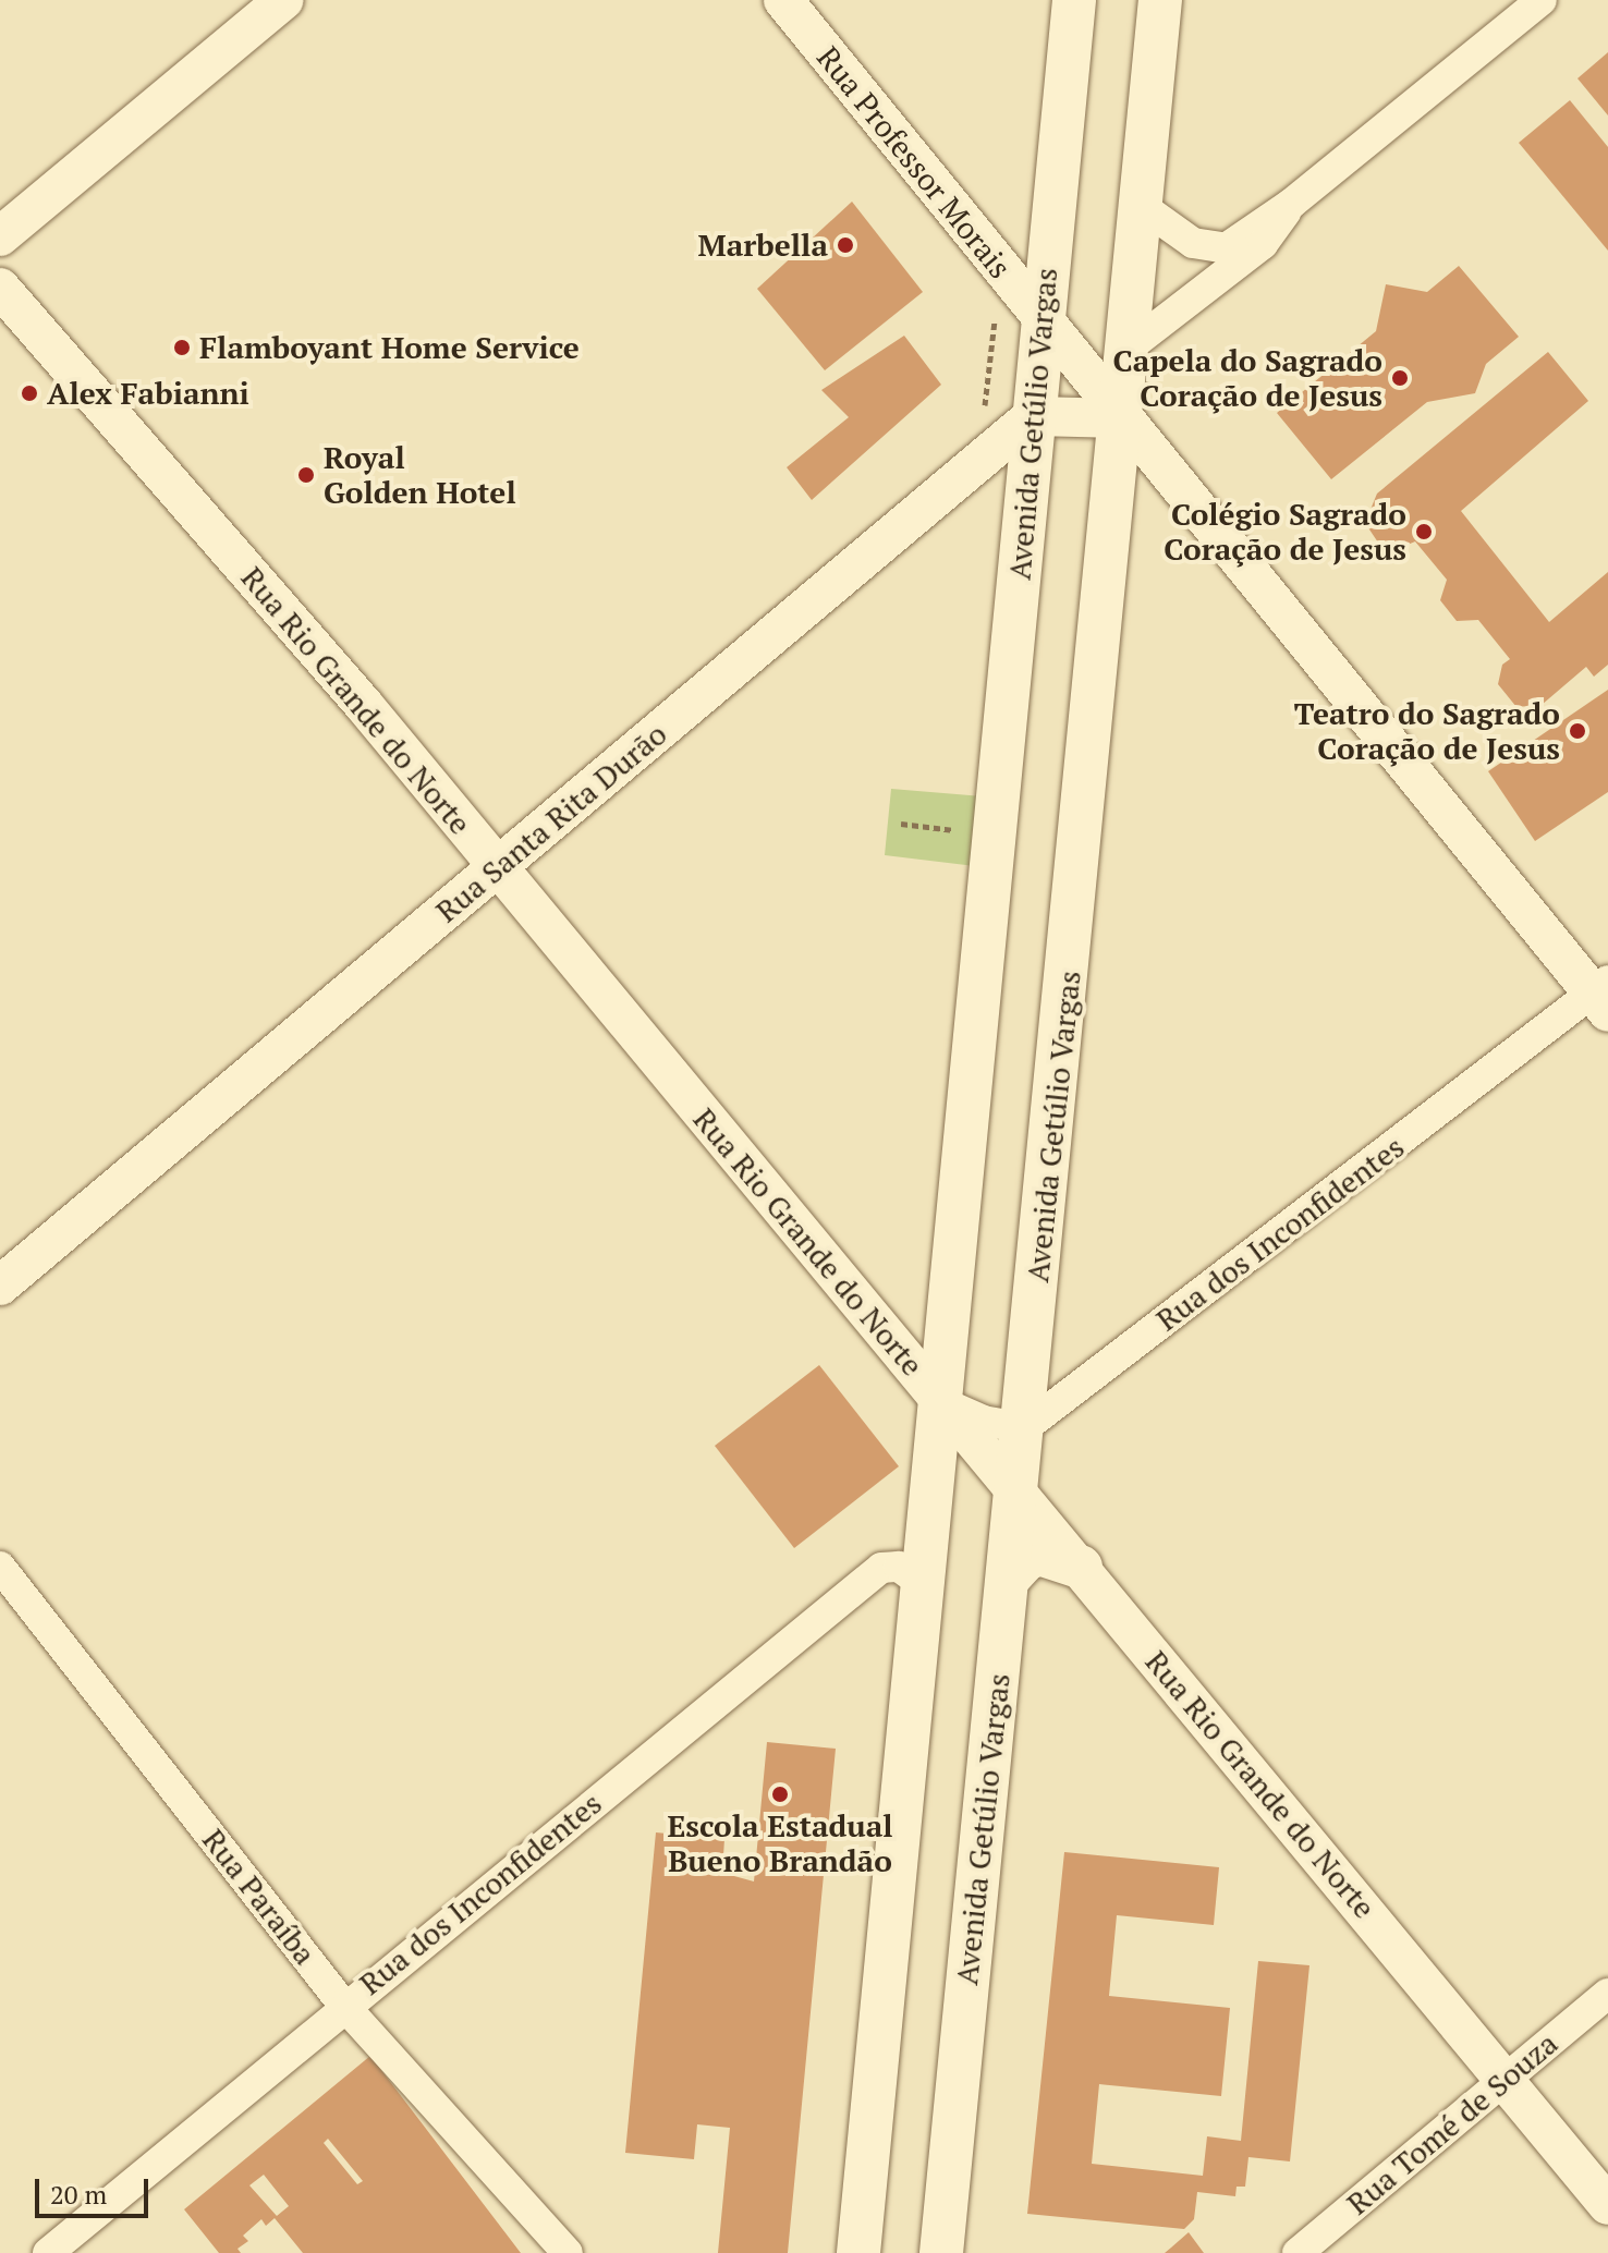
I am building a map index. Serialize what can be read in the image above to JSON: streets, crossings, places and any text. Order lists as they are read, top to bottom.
{
  "streets": {
    "main road": ["Avenida Getúlio Vargas"],
    "street": [
      "Rua Professor Morais",
      "Rua Rio Grande do Norte",
      "Rua Santa Rita Durão",
      "Rua dos Inconfidentes",
      "Rua Paraíba",
      "Rua Tomé de Souza"
    ]
  },
  "crossings": [
    ["Rua Professor Morais", "Avenida Getúlio Vargas"],
    ["Rua Professor Morais", "Rua dos Inconfidentes"],
    ["Avenida Getúlio Vargas", "Rua Rio Grande do Norte"],
    ["Avenida Getúlio Vargas", "Rua Santa Rita Durão"],
    ["Avenida Getúlio Vargas", "Rua dos Inconfidentes"],
    ["Rua Rio Grande do Norte", "Rua Santa Rita Durão"],
    ["Rua Rio Grande do Norte", "Rua Tomé de Souza"],
    ["Rua dos Inconfidentes", "Rua Paraíba"]
  ],
  "places": [
    "Marbella",
    "Flamboyant Home Service",
    "Capela do Sagrado Coração de Jesus",
    "Alex Fabianni",
    "Royal Golden Hotel",
    "Colégio Sagrado Coração de Jesus",
    "Teatro do Sagrado Coração de Jesus",
    "Escola Estadual Bueno Brandão"
  ],
  "scale_bar": "20 m"
}
